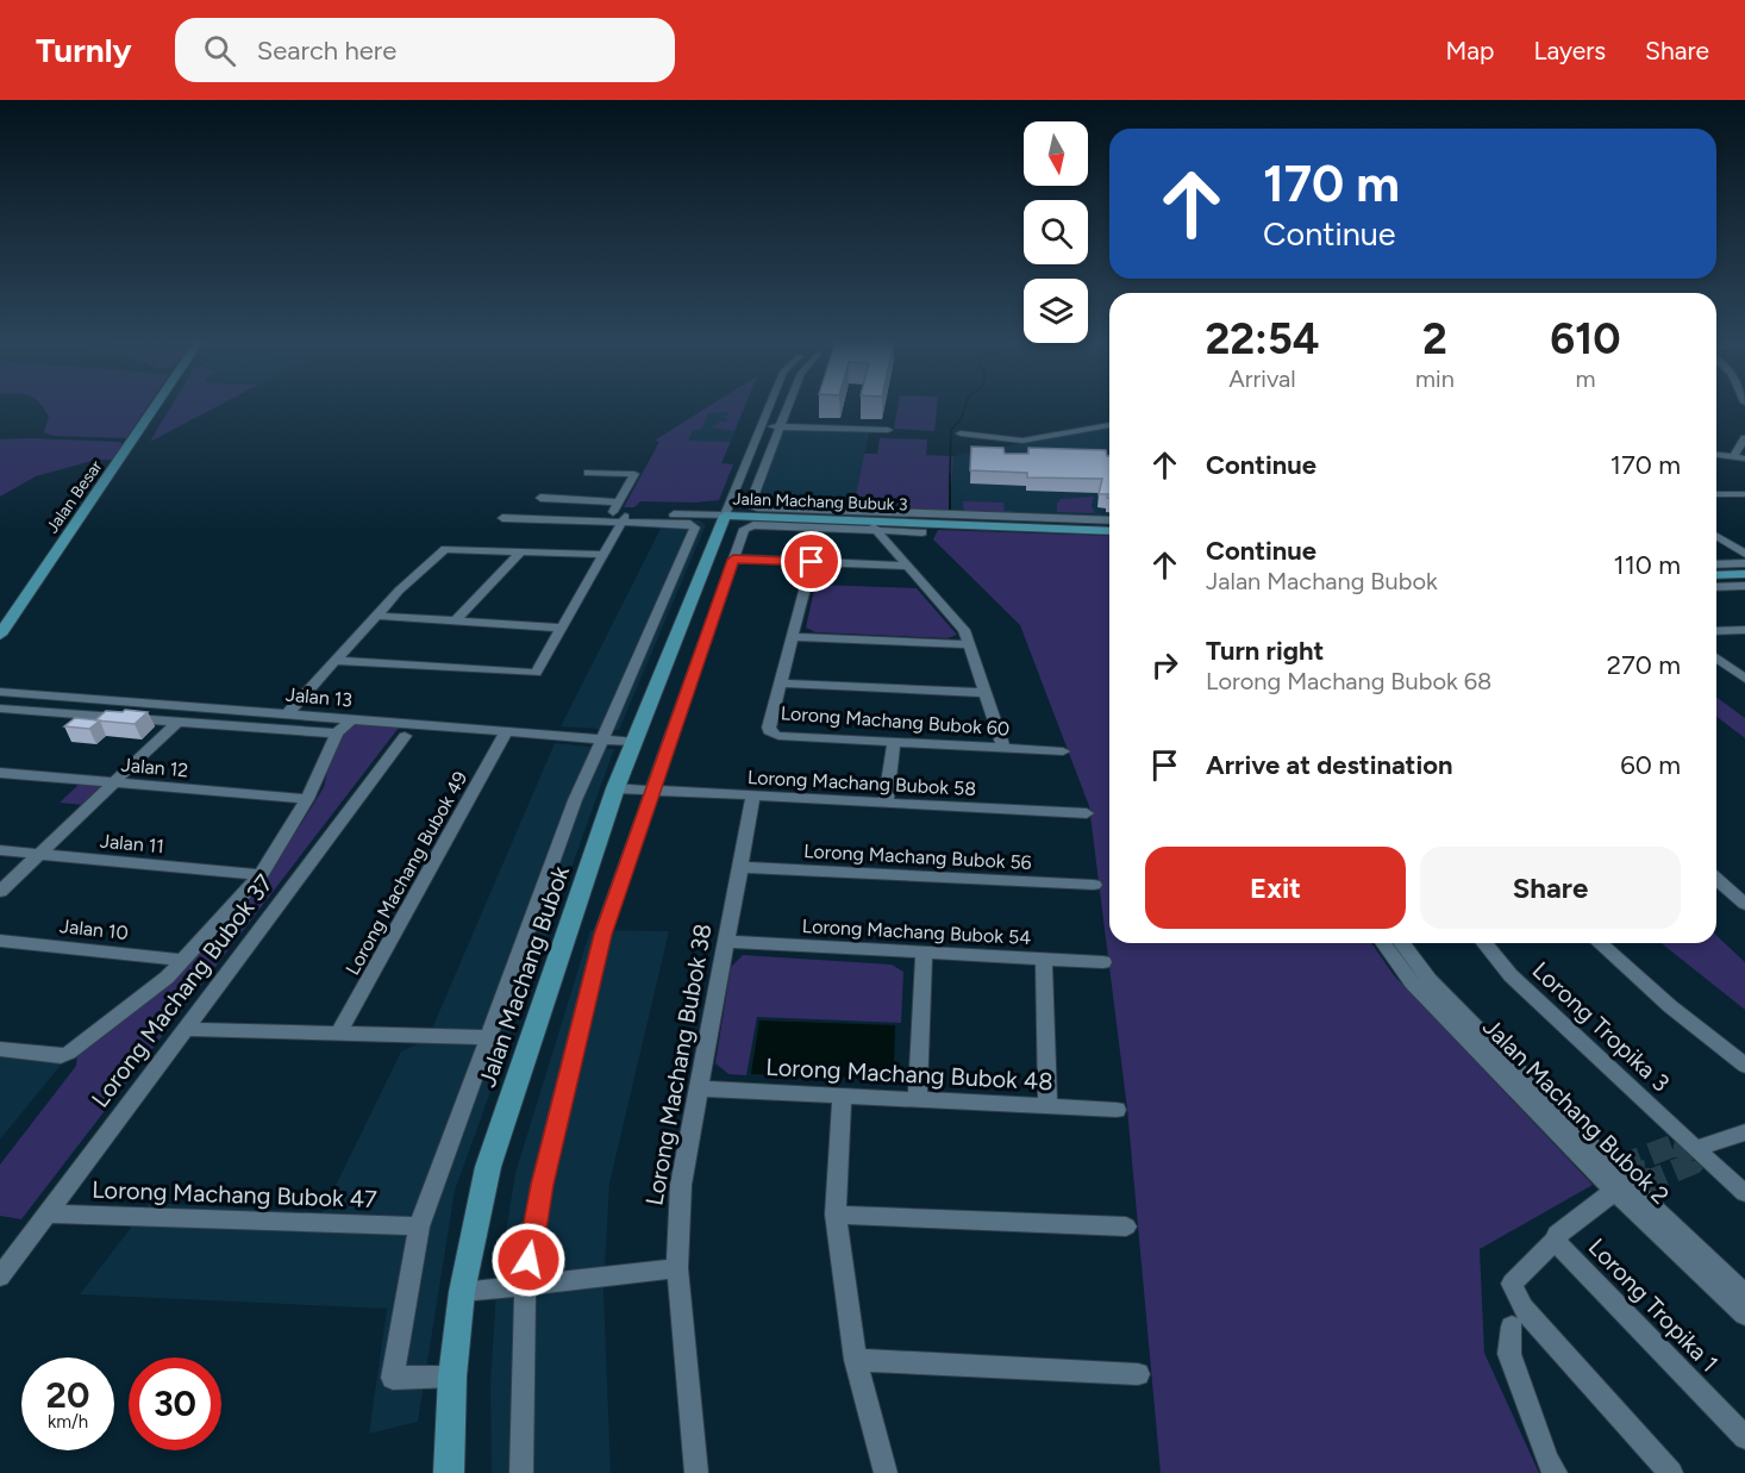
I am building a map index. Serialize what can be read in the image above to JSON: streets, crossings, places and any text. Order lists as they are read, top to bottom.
{
  "streets": {
    "main road": ["Jalan Besar", "Jalan Machang Bubuk 3", "Jalan Machang Bubok"],
    "street": [
      "Jalan 13",
      "Lorong Machang Bubok 60",
      "Jalan 12",
      "Lorong Machang Bubok 58",
      "Jalan 11",
      "Lorong Machang Bubok 56",
      "Lorong Machang Bubok 49",
      "Jalan 10",
      "Lorong Machang Bubok 54",
      "Lorong Machang Bubok 37",
      "Lorong Tropika 3",
      "Lorong Machang Bubok 38",
      "Lorong Machang Bubok 48",
      "Jalan Machang Bubok 2",
      "Lorong Machang Bubok 47",
      "Lorong Tropika 1"
    ]
  },
  "crossings": [
    ["Jalan Machang Bubuk 3", "Jalan Machang Bubok"],
    ["Jalan 13", "Lorong Machang Bubok 49"],
    ["Jalan 13", "Jalan Machang Bubok"],
    ["Lorong Machang Bubok 58", "Jalan Machang Bubok"],
    ["Lorong Machang Bubok 58", "Lorong Machang Bubok 38"],
    ["Lorong Machang Bubok 56", "Lorong Machang Bubok 38"],
    ["Lorong Machang Bubok 54", "Lorong Machang Bubok 38"],
    ["Lorong Machang Bubok 37", "Lorong Machang Bubok 47"],
    ["Lorong Machang Bubok 38", "Lorong Machang Bubok 48"]
  ],
  "north": "bottom",
  "page": {
    "header": "Turnly",
    "search": "Search here",
    "nav": ["Map", "Layers", "Share"],
    "turn": ["170 m", "Continue"],
    "eta": [
      "22:54",
      "Arrival",
      "2",
      "min",
      "610",
      "m"
    ],
    "list": [
      {
        "name": "Continue",
        "value": "170 m"
      },
      {
        "name": "Continue",
        "note": "Jalan Machang Bubok",
        "value": "110 m"
      },
      {
        "name": "Turn right",
        "note": "Lorong Machang Bubok 68",
        "value": "270 m"
      },
      {
        "name": "Arrive at destination",
        "value": "60 m"
      }
    ],
    "buttons": ["Exit", "Share"],
    "speed": "20 km/h",
    "limit": "30"
  }
}
